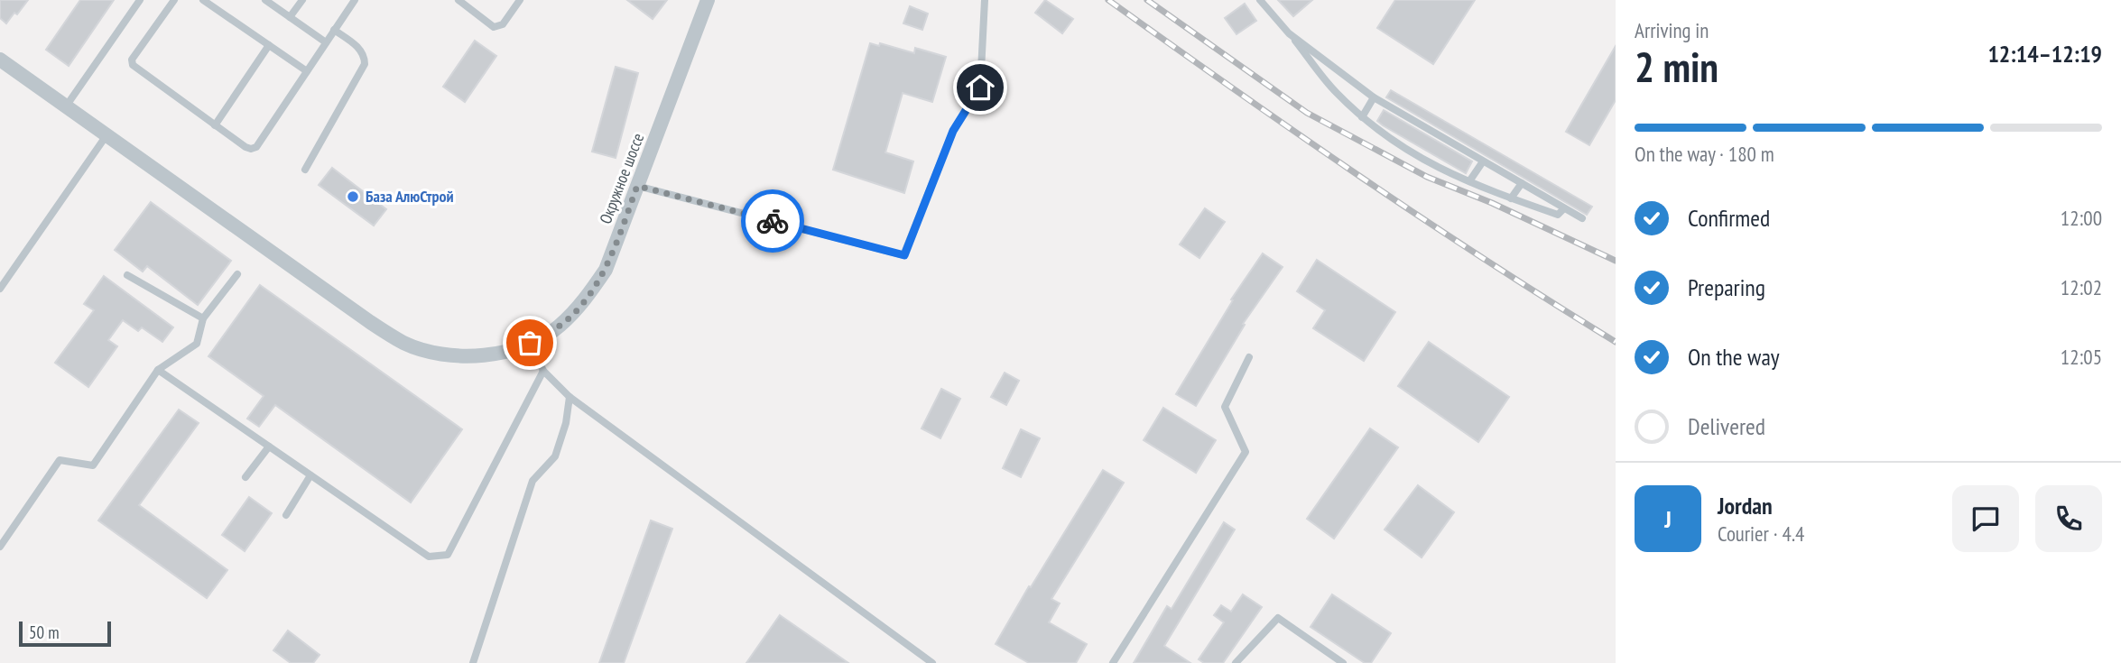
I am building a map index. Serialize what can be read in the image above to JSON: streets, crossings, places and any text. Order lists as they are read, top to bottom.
{
  "streets": {
    "street": ["Окружное шоссе"]
  },
  "places": ["База АлюСтрой"],
  "scale_bar": "50 m",
  "page": {
    "heading": ["2 min", "Arriving in", "12:14–12:19"],
    "panel": ["Jordan", "Courier · 4.4"],
    "bar": "On the way · 180 m",
    "list": [
      ["Confirmed", "12:00"],
      ["Preparing", "12:02"],
      ["On the way", "12:05"],
      "Delivered"
    ],
    "round": "J",
    "scale": "50 m"
  }
}
